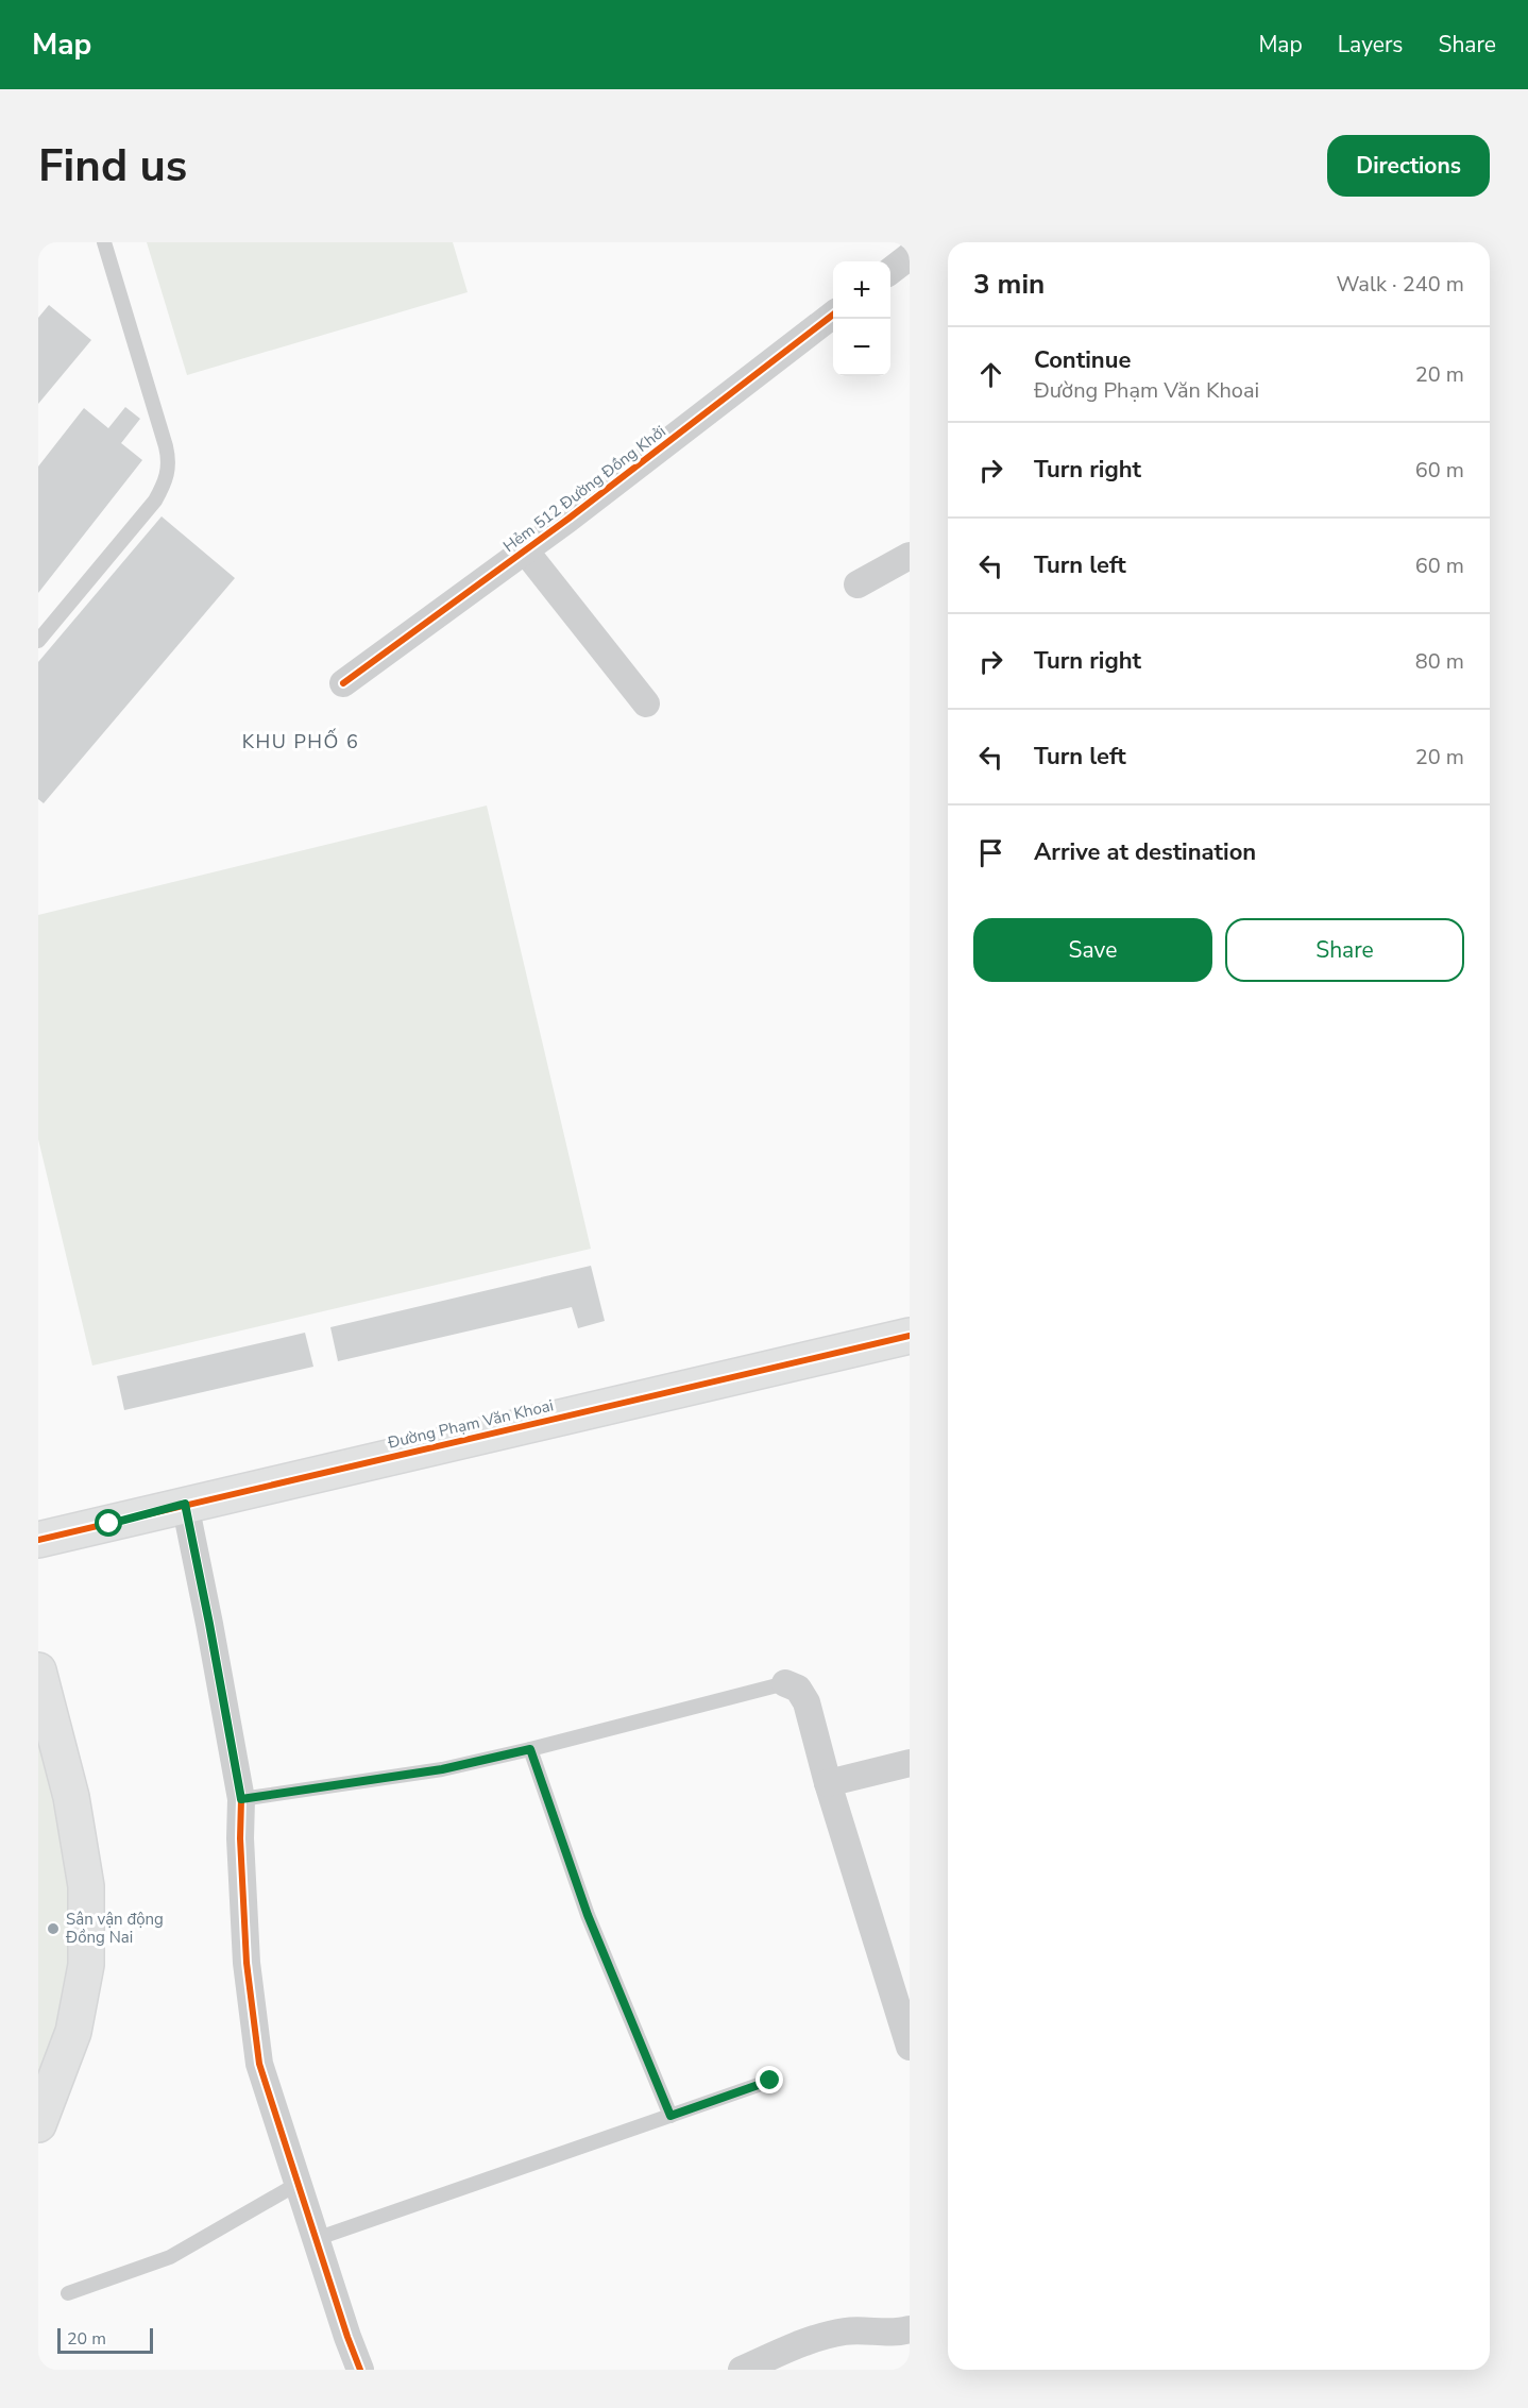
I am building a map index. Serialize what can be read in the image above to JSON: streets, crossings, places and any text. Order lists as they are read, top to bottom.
{
  "streets": {
    "street": ["Hẻm 512 Đường Đồng Khởi", "Đường Phạm Văn Khoai"]
  },
  "districts": ["KHU PHỐ 6"],
  "places": ["Sân vận động Đồng Nai"],
  "scale_bar": "20 m",
  "page": {
    "header": "Map",
    "nav": ["Map", "Layers", "Share"],
    "buttons": [
      "Directions",
      ["Save", "Share"]
    ],
    "title": "Find us",
    "heading": ["3 min", "Walk · 240 m"],
    "map_buttons": ["+", "−"],
    "list": [
      ["Continue", "Đường Phạm Văn Khoai", "20 m"],
      ["Turn right", "60 m"],
      ["Turn left", "60 m"],
      ["Turn right", "80 m"],
      ["Turn left", "20 m"],
      "Arrive at destination"
    ],
    "scale": "20 m"
  }
}
